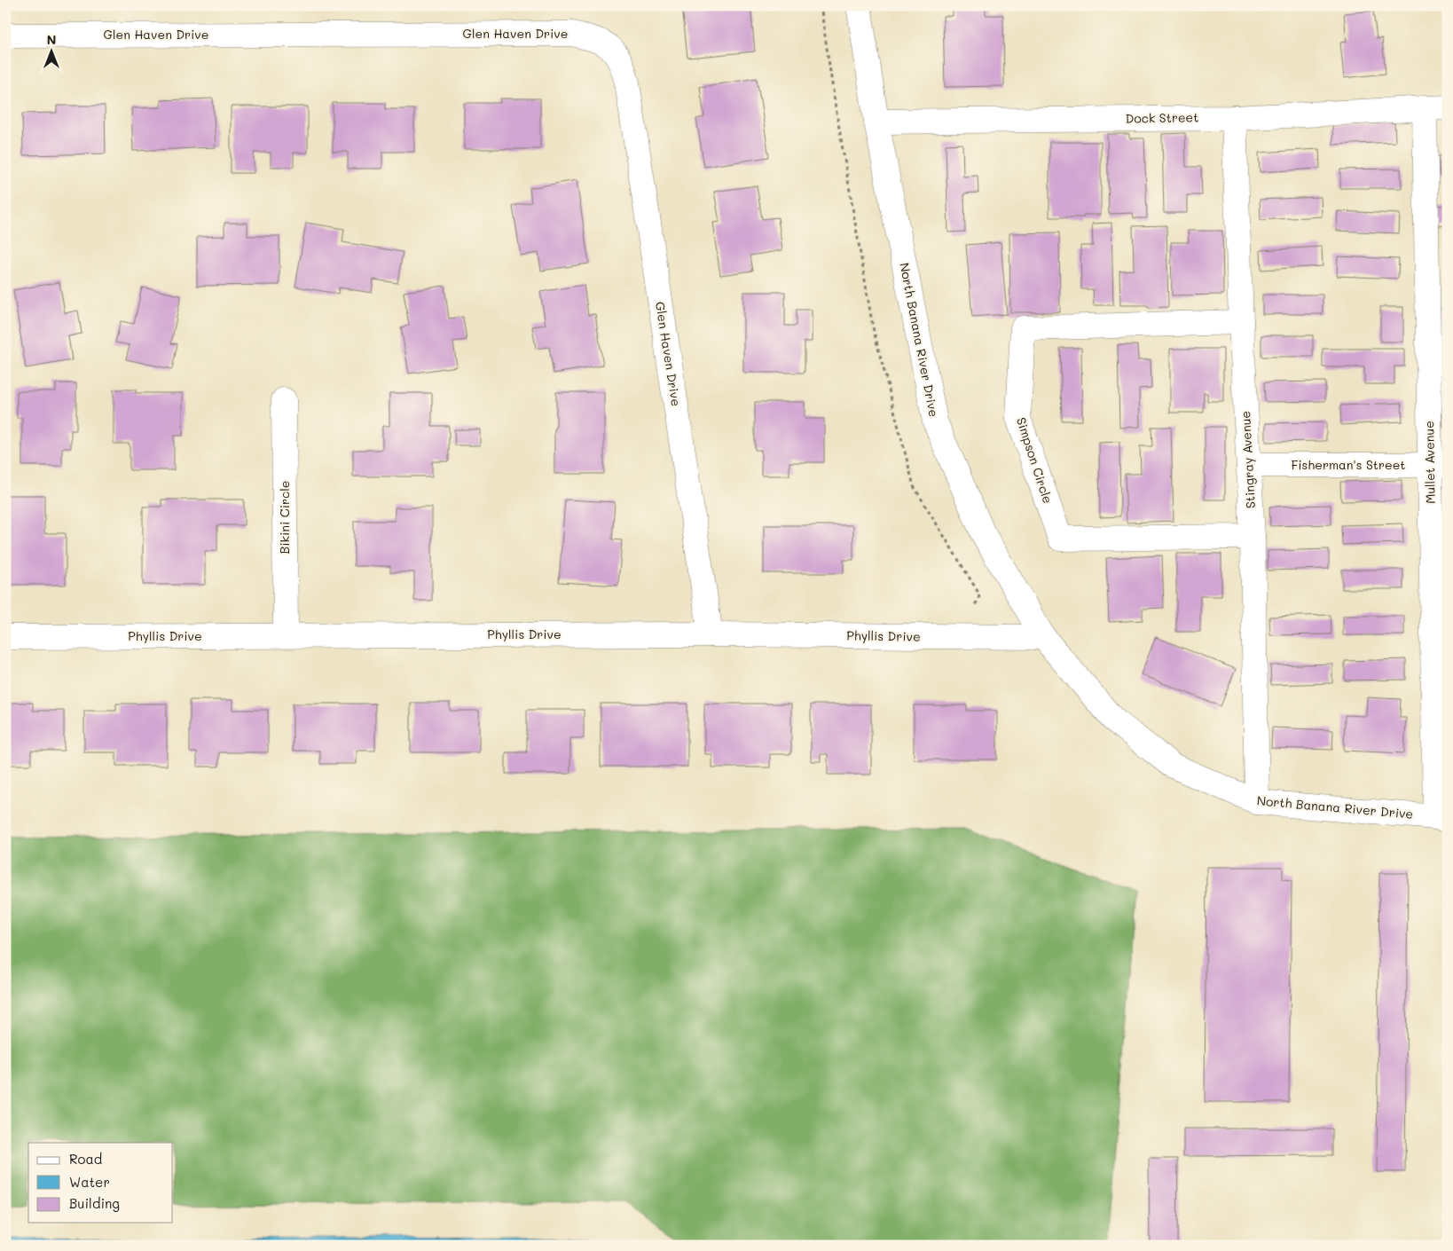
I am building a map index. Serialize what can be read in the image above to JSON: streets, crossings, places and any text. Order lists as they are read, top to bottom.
{
  "streets": {
    "street": [
      "Glen Haven Drive",
      "Dock Street",
      "North Banana River Drive",
      "Stingray Avenue",
      "Simpson Circle",
      "Mullet Avenue",
      "Fisherman's Street",
      "Bikini Circle",
      "Phyllis Drive"
    ]
  },
  "crossings": [
    ["Glen Haven Drive", "Phyllis Drive"],
    ["Dock Street", "North Banana River Drive"],
    ["Dock Street", "Stingray Avenue"],
    ["Dock Street", "Mullet Avenue"],
    ["North Banana River Drive", "Stingray Avenue"],
    ["North Banana River Drive", "Mullet Avenue"],
    ["North Banana River Drive", "Phyllis Drive"],
    ["Stingray Avenue", "Simpson Circle"],
    ["Stingray Avenue", "Fisherman's Street"],
    ["Mullet Avenue", "Fisherman's Street"],
    ["Bikini Circle", "Phyllis Drive"]
  ],
  "legend": ["Road", "Water", "Building"],
  "north": "top"
}
